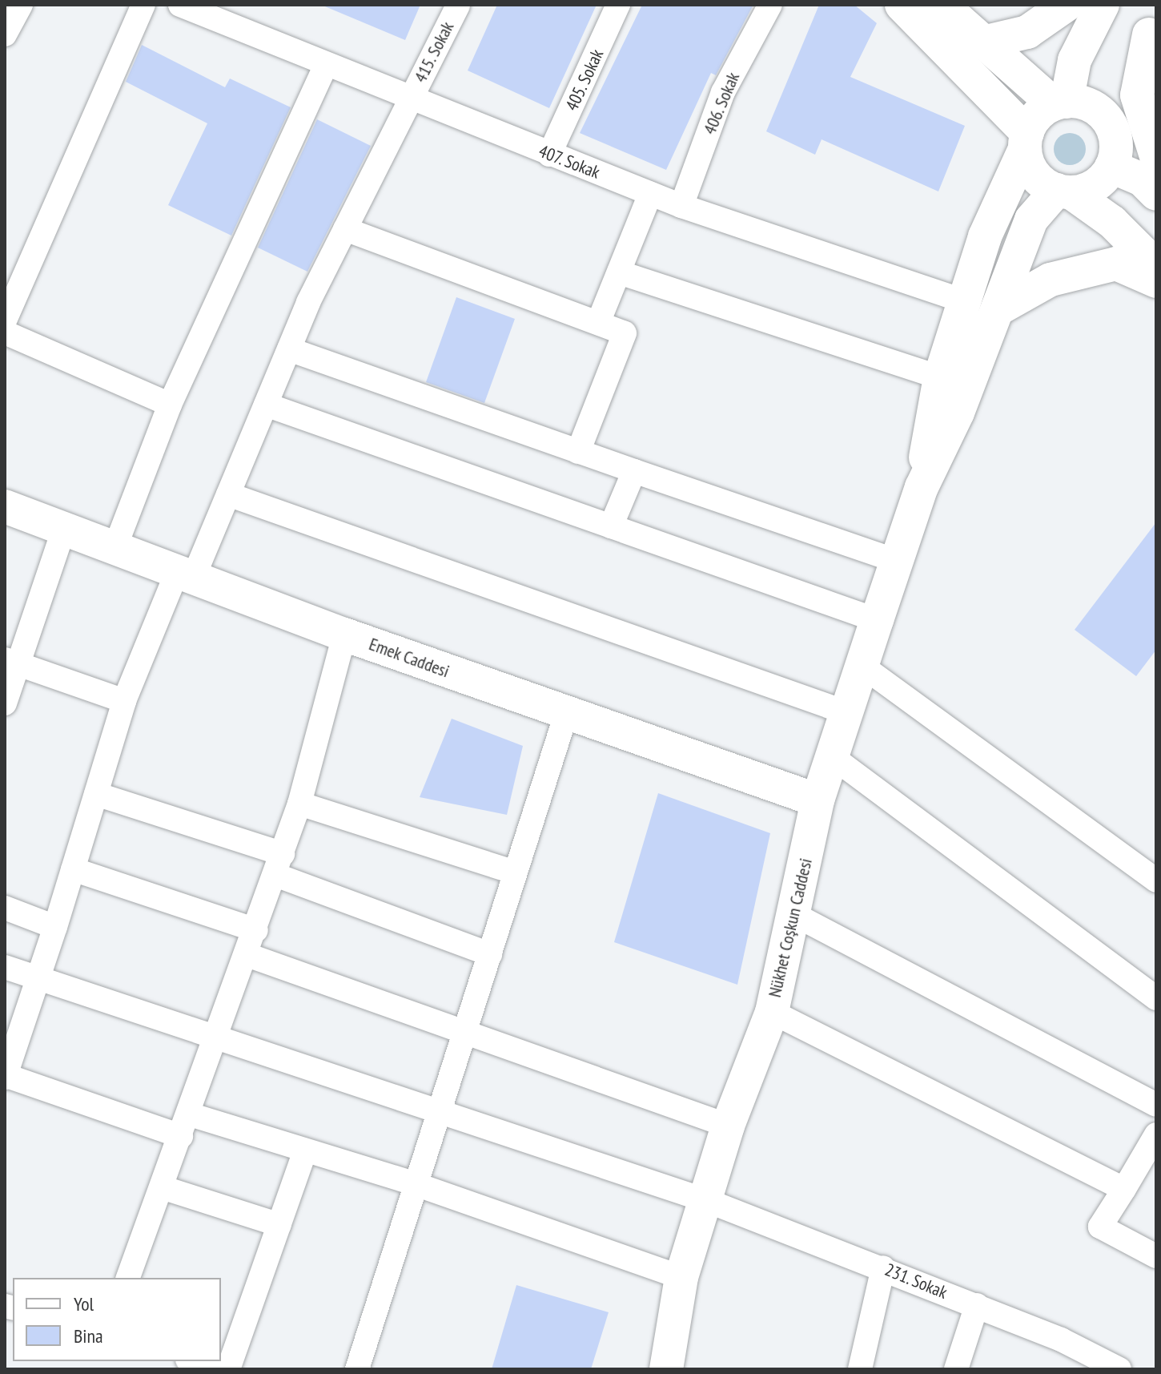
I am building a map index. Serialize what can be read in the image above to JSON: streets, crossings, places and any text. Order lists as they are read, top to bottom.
{
  "streets": {
    "street": [
      "415. Sokak",
      "405. Sokak",
      "406. Sokak",
      "407. Sokak",
      "Emek Caddesi",
      "Nükhet Coşkun Caddesi",
      "231. Sokak"
    ]
  },
  "crossings": [
    ["415. Sokak", "407. Sokak"],
    ["415. Sokak", "Emek Caddesi"],
    ["415. Sokak", "231. Sokak"],
    ["405. Sokak", "407. Sokak"],
    ["406. Sokak", "407. Sokak"],
    ["Emek Caddesi", "Nükhet Coşkun Caddesi"],
    ["Nükhet Coşkun Caddesi", "231. Sokak"]
  ],
  "legend": ["Yol", "Bina"]
}
